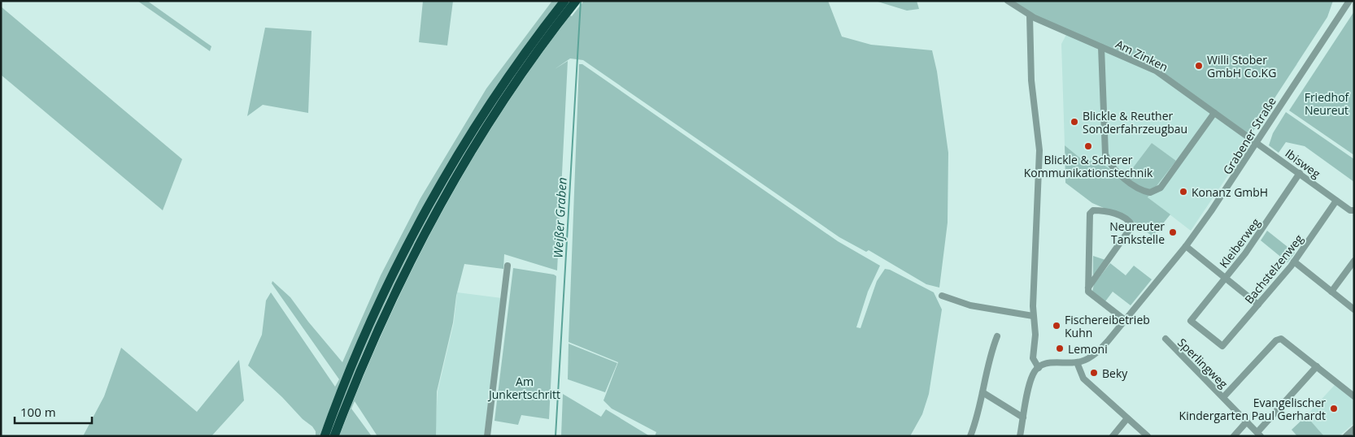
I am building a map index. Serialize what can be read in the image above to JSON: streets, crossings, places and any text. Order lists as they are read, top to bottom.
{
  "streets": {
    "street": [
      "Am Zinken",
      "Grabener Straße",
      "Ibisweg",
      "Kleiberweg",
      "Bachstelzenweg",
      "Sperlingweg"
    ]
  },
  "crossings": [
    ["Am Zinken", "Grabener Straße"],
    ["Am Zinken", "Ibisweg"],
    ["Grabener Straße", "Ibisweg"],
    ["Ibisweg", "Kleiberweg"],
    ["Ibisweg", "Bachstelzenweg"],
    ["Kleiberweg", "Bachstelzenweg"]
  ],
  "water": ["Weißer Graben"],
  "parks": ["Friedhof Neureut", "Am Junkertschritt"],
  "places": [
    "Willi Stober GmbH Co.KG",
    "Blickle & Reuther Sonderfahrzeugbau",
    "Blickle & Scherer Kommunikationstechnik",
    "Konanz GmbH",
    "Neureuter Tankstelle",
    "Fischereibetrieb Kuhn",
    "Lemoni",
    "Beky",
    "Evangelischer Kindergarten Paul Gerhardt"
  ],
  "scale_bar": "100 m"
}
